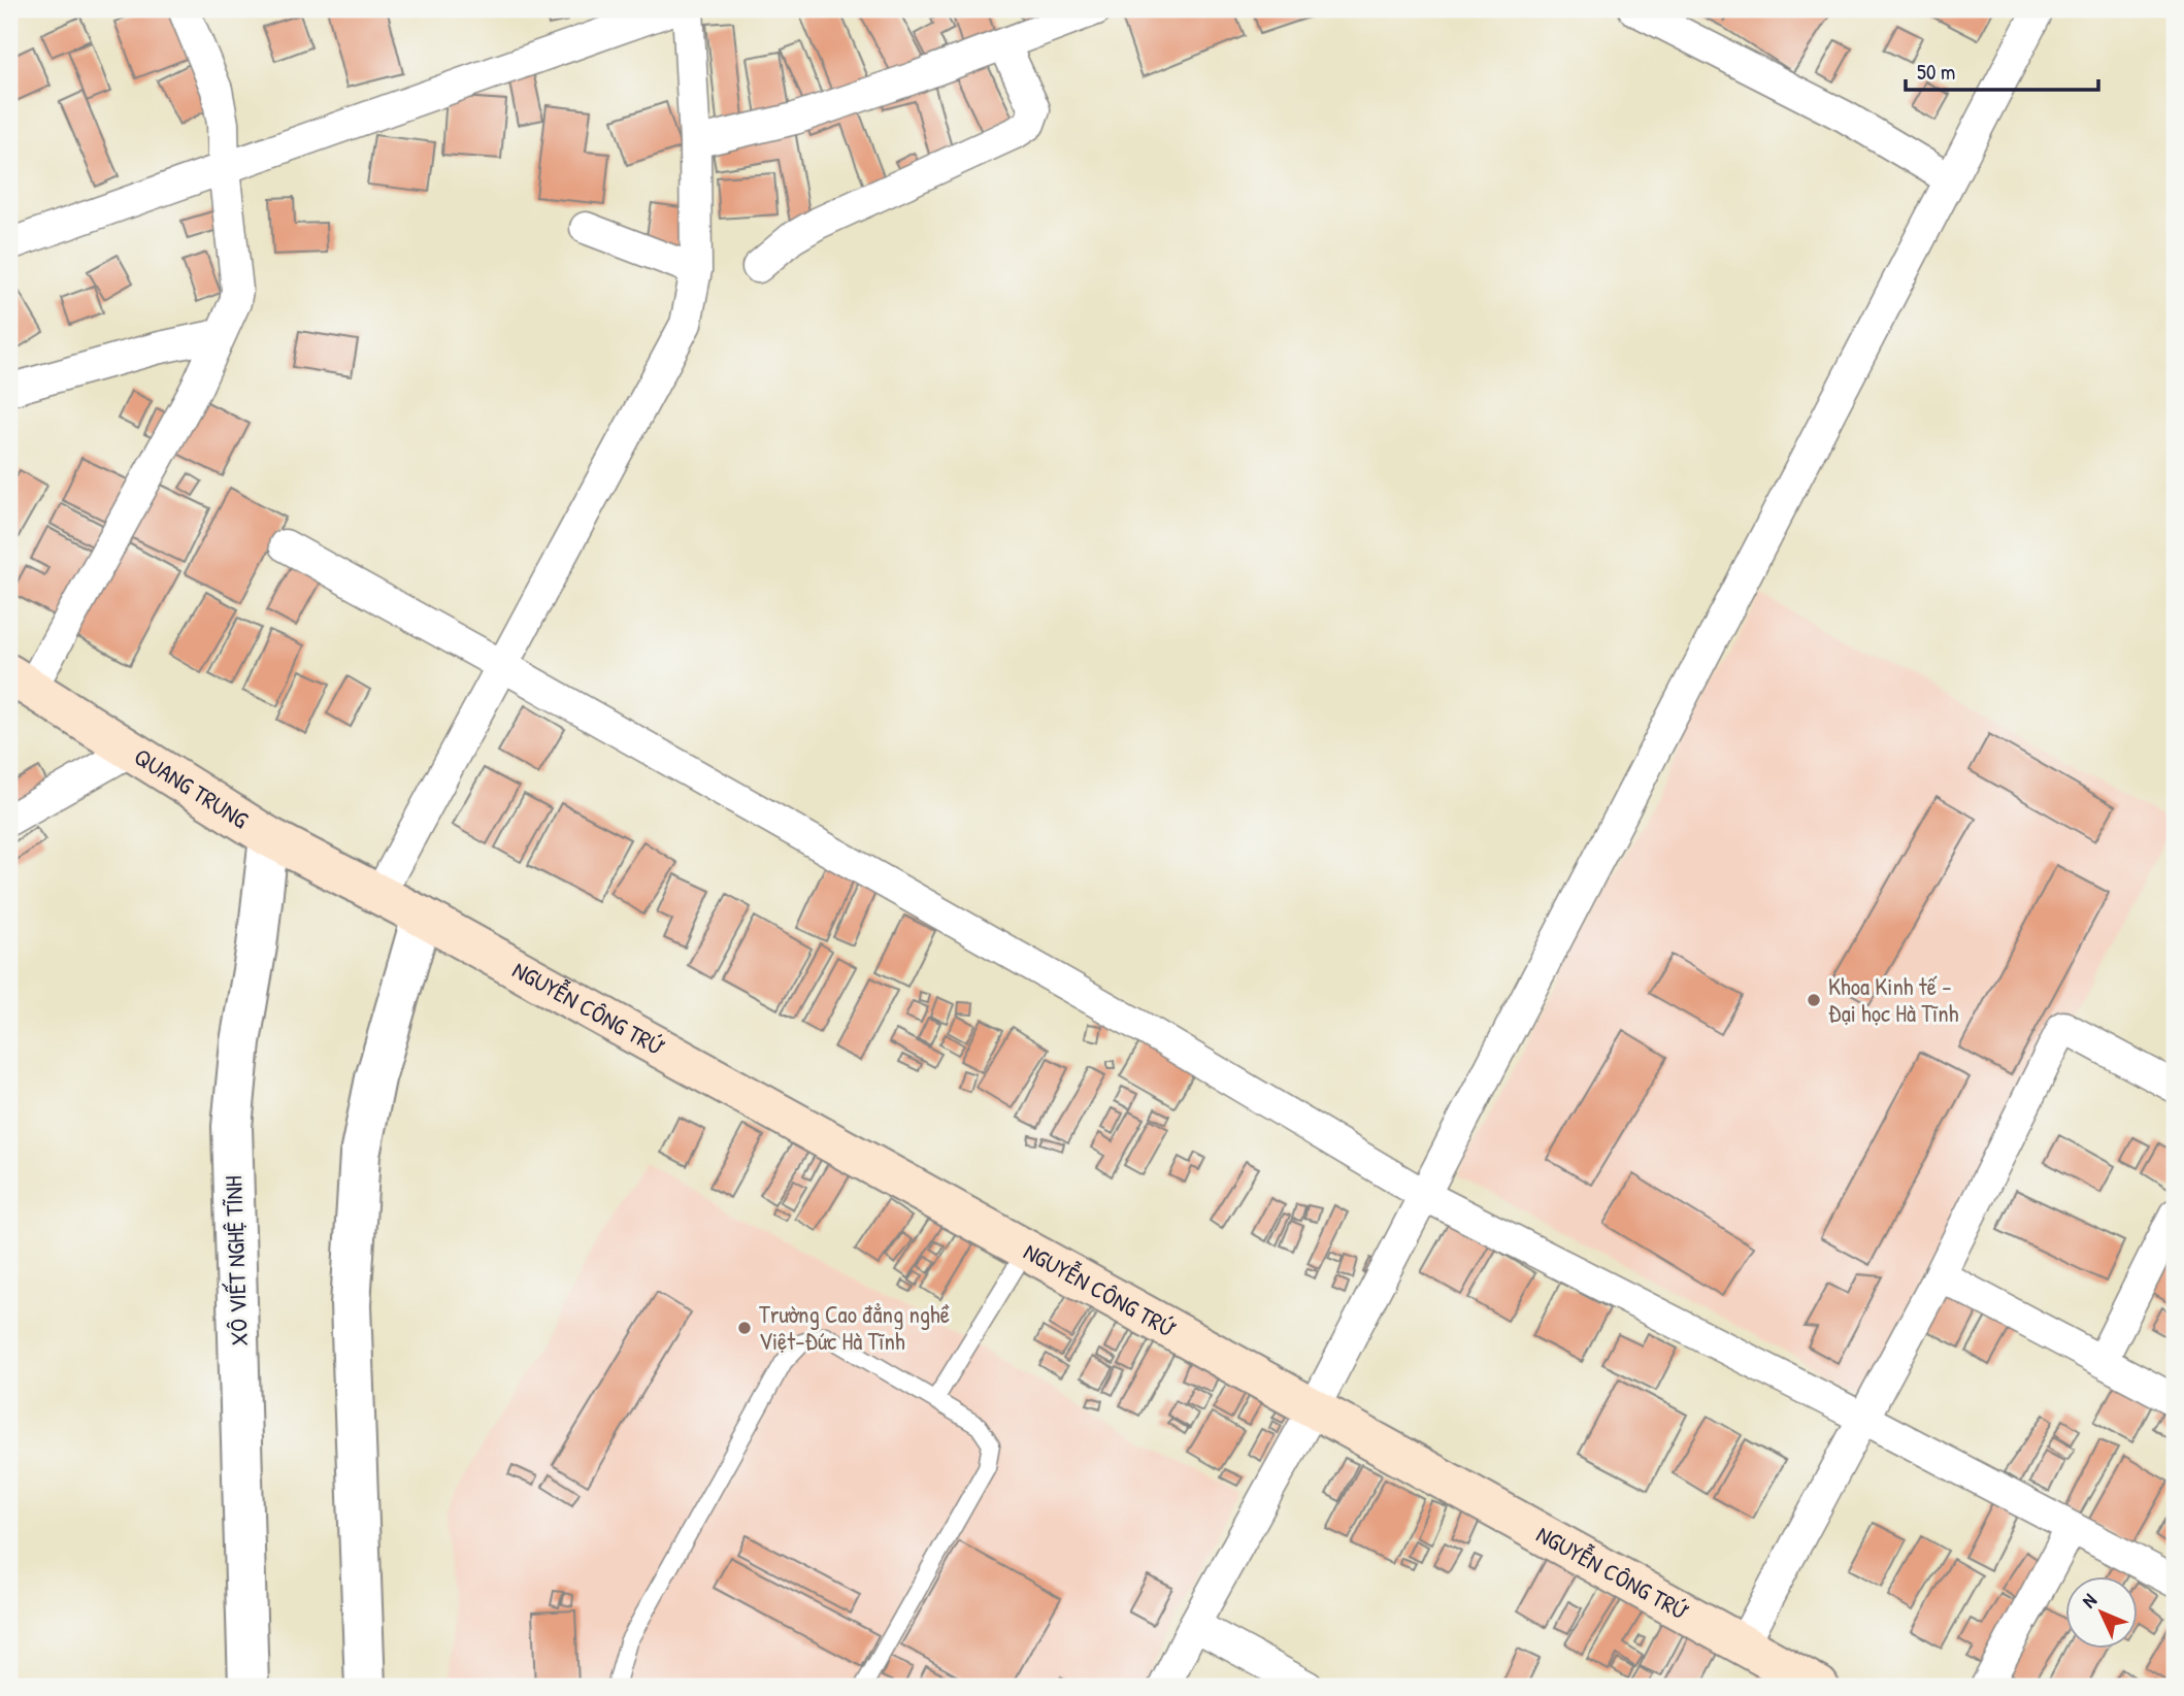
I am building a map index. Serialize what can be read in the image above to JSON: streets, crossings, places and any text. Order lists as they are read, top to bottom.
{
  "streets": {
    "main road": ["QUANG TRUNG", "NGUYỄN CÔNG TRỨ"],
    "street": ["XÔ VIẾT NGHỆ TĨNH"]
  },
  "crossings": [
    ["QUANG TRUNG", "NGUYỄN CÔNG TRỨ"],
    ["QUANG TRUNG", "XÔ VIẾT NGHỆ TĨNH"]
  ],
  "places": ["Khoa Kinh tế - Đại học Hà Tĩnh", "Trường Cao đẳng nghề Việt-Đức Hà Tĩnh"],
  "scale_bar": "50 m",
  "north": "top left"
}
